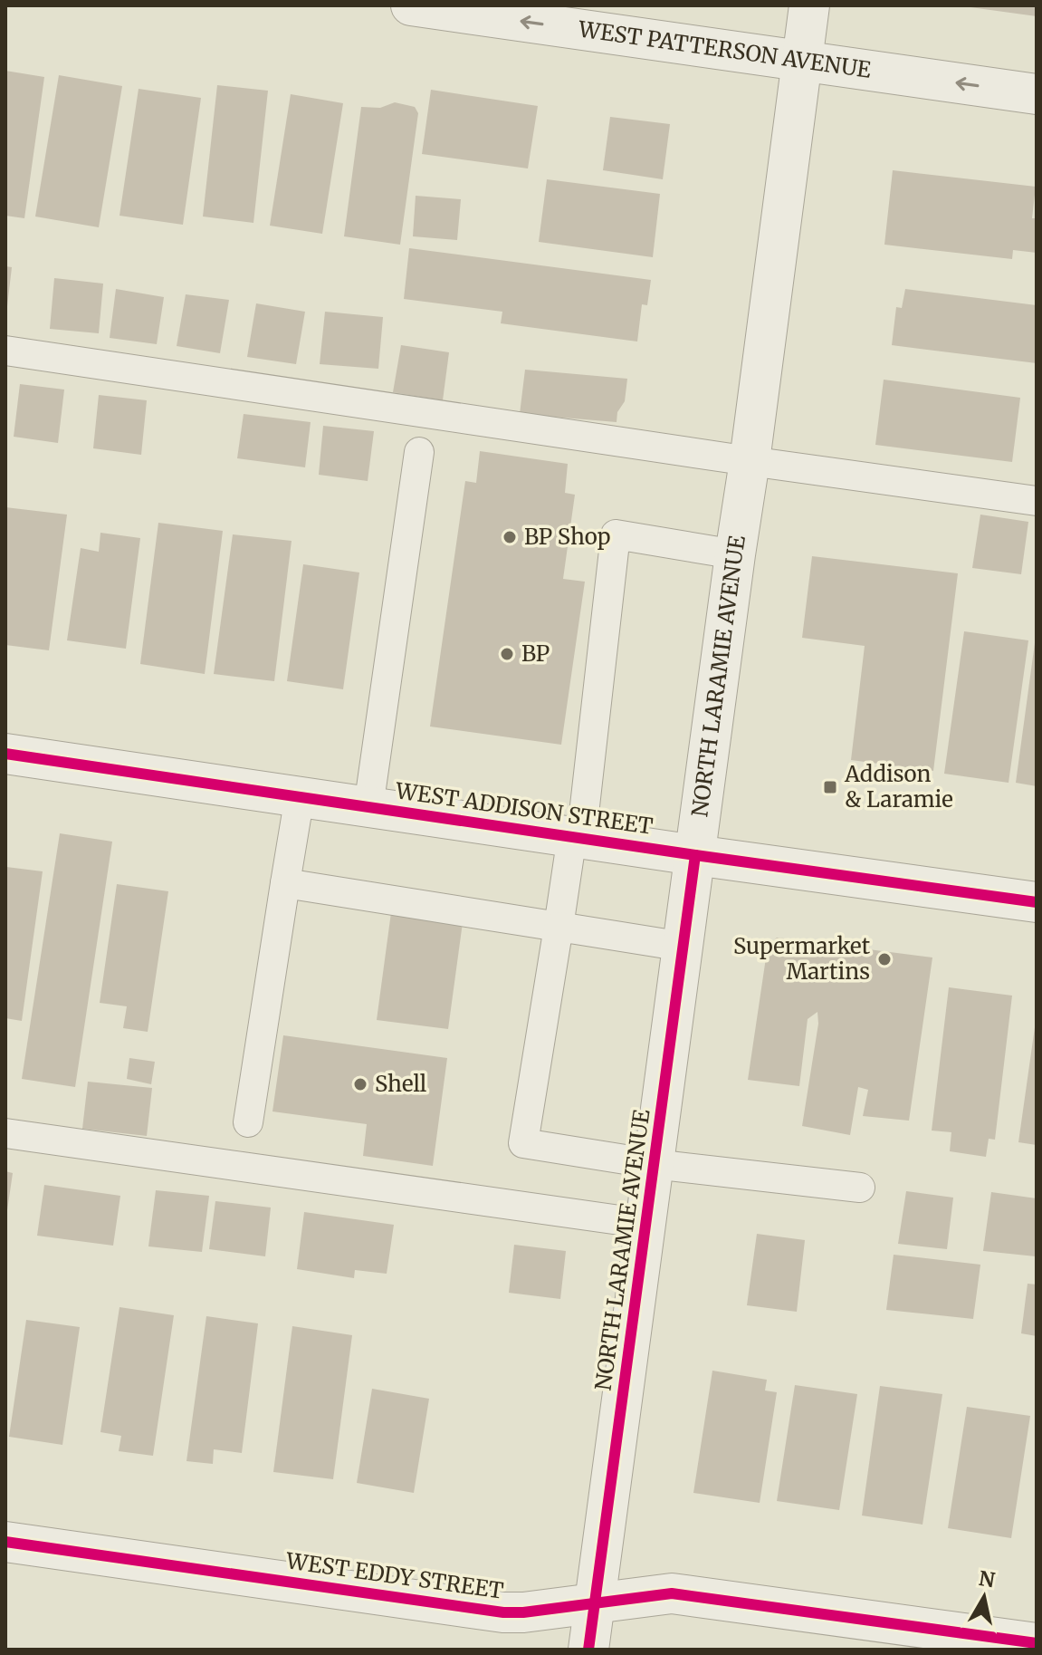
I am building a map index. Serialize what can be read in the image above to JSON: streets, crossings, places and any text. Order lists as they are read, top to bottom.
{
  "streets": {
    "street": [
      "WEST PATTERSON AVENUE",
      "NORTH LARAMIE AVENUE",
      "WEST ADDISON STREET",
      "WEST EDDY STREET"
    ]
  },
  "crossings": [
    ["WEST PATTERSON AVENUE", "NORTH LARAMIE AVENUE"],
    ["NORTH LARAMIE AVENUE", "WEST ADDISON STREET"],
    ["NORTH LARAMIE AVENUE", "WEST EDDY STREET"]
  ],
  "one_way": ["WEST PATTERSON AVENUE"],
  "places": {
    "other": [
      "BP Shop",
      "BP",
      "Supermarket Martins",
      "Shell"
    ],
    "transit": ["Addison & Laramie"]
  },
  "north": "top"
}
